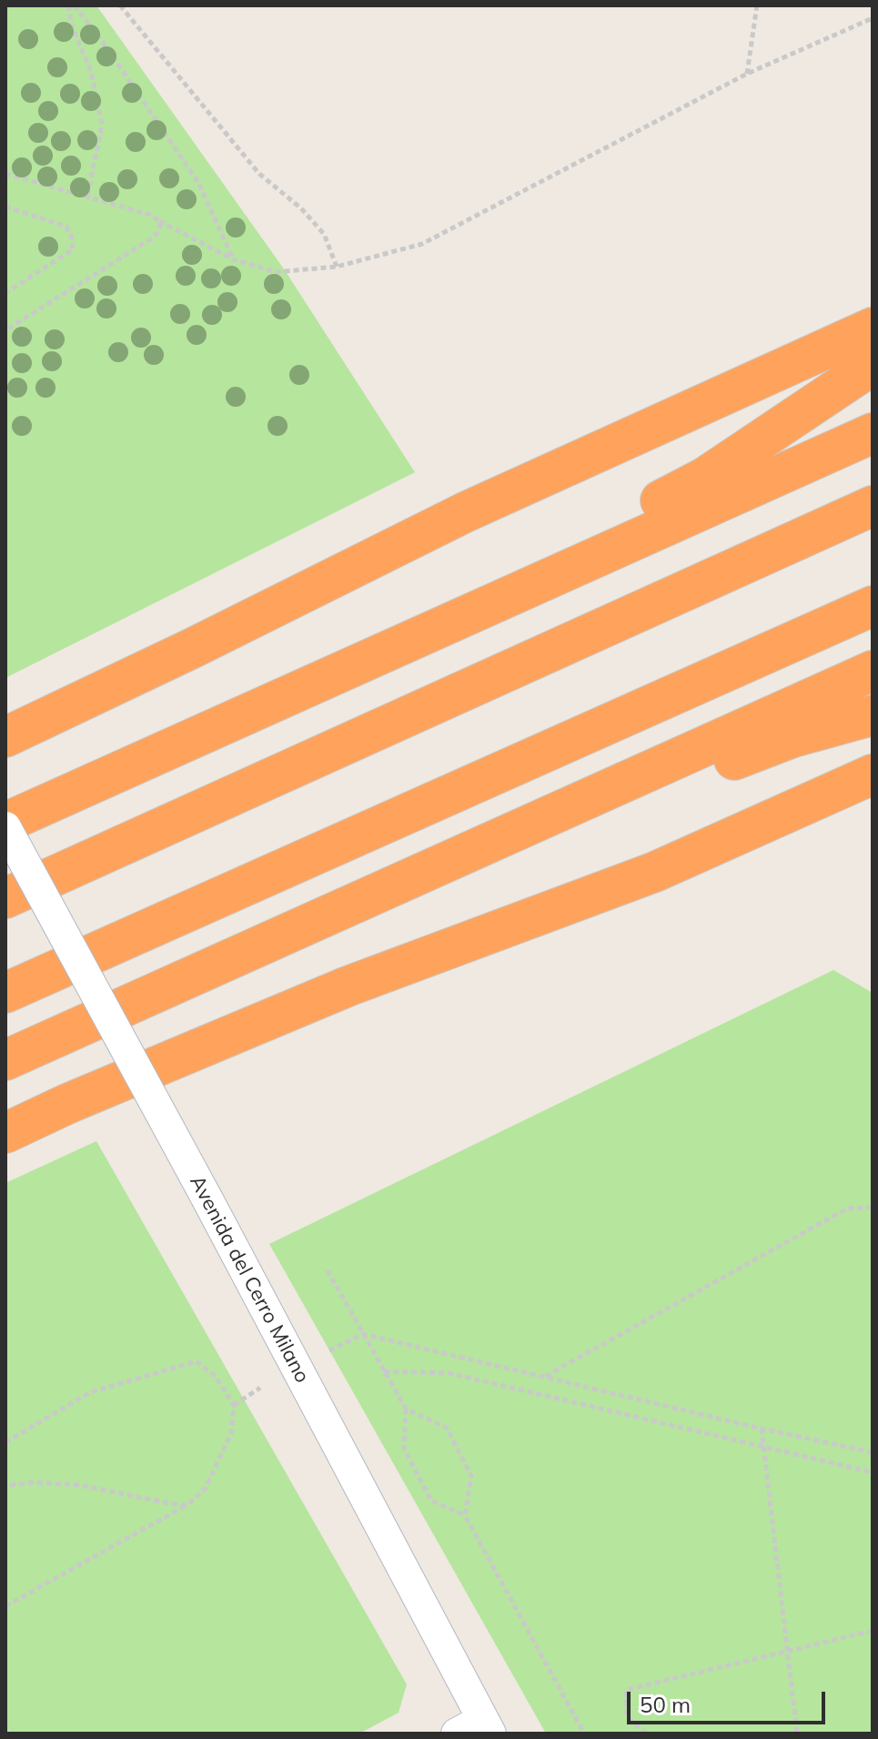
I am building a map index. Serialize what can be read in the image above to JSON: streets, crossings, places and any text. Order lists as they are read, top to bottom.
{
  "streets": {
    "street": ["Avenida del Cerro Milano"]
  },
  "scale_bar": "50 m"
}
